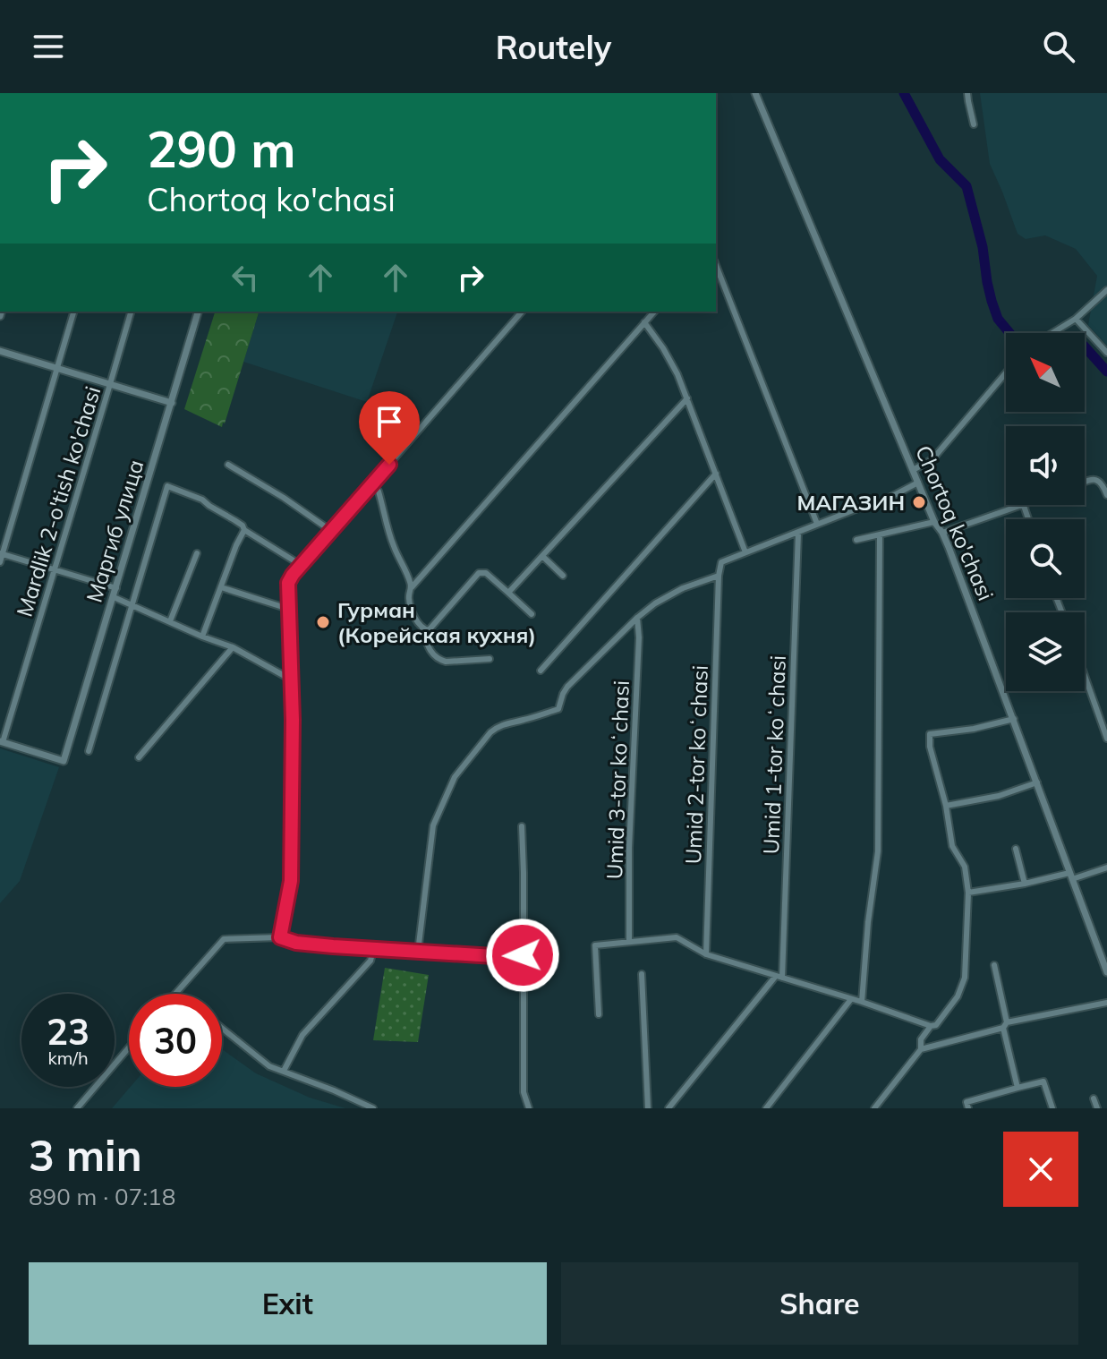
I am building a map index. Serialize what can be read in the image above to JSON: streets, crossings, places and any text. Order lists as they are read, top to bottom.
{
  "streets": {
    "street": [
      "Mardlik 2-o'tish ko'chasi",
      "Chortoq ko'chasi",
      "Маргиб улица",
      "Umid 1-tor koʻchasi",
      "Umid 2-tor koʻchasi",
      "Umid 3-tor koʻchasi"
    ]
  },
  "crossings": [
    ["Mardlik 2-o'tish ko'chasi", "Маргиб улица"]
  ],
  "places": ["МАГАЗИН", "Гурман (Корейская кухня)"],
  "north": "top left",
  "page": {
    "header": "Routely",
    "turn": ["290 m", "Chortoq ko'chasi"],
    "speed": "23 km/h",
    "limit": "30",
    "heading": ["3 min", "890 m · 07:18"],
    "buttons": ["Exit", "Share"]
  }
}
